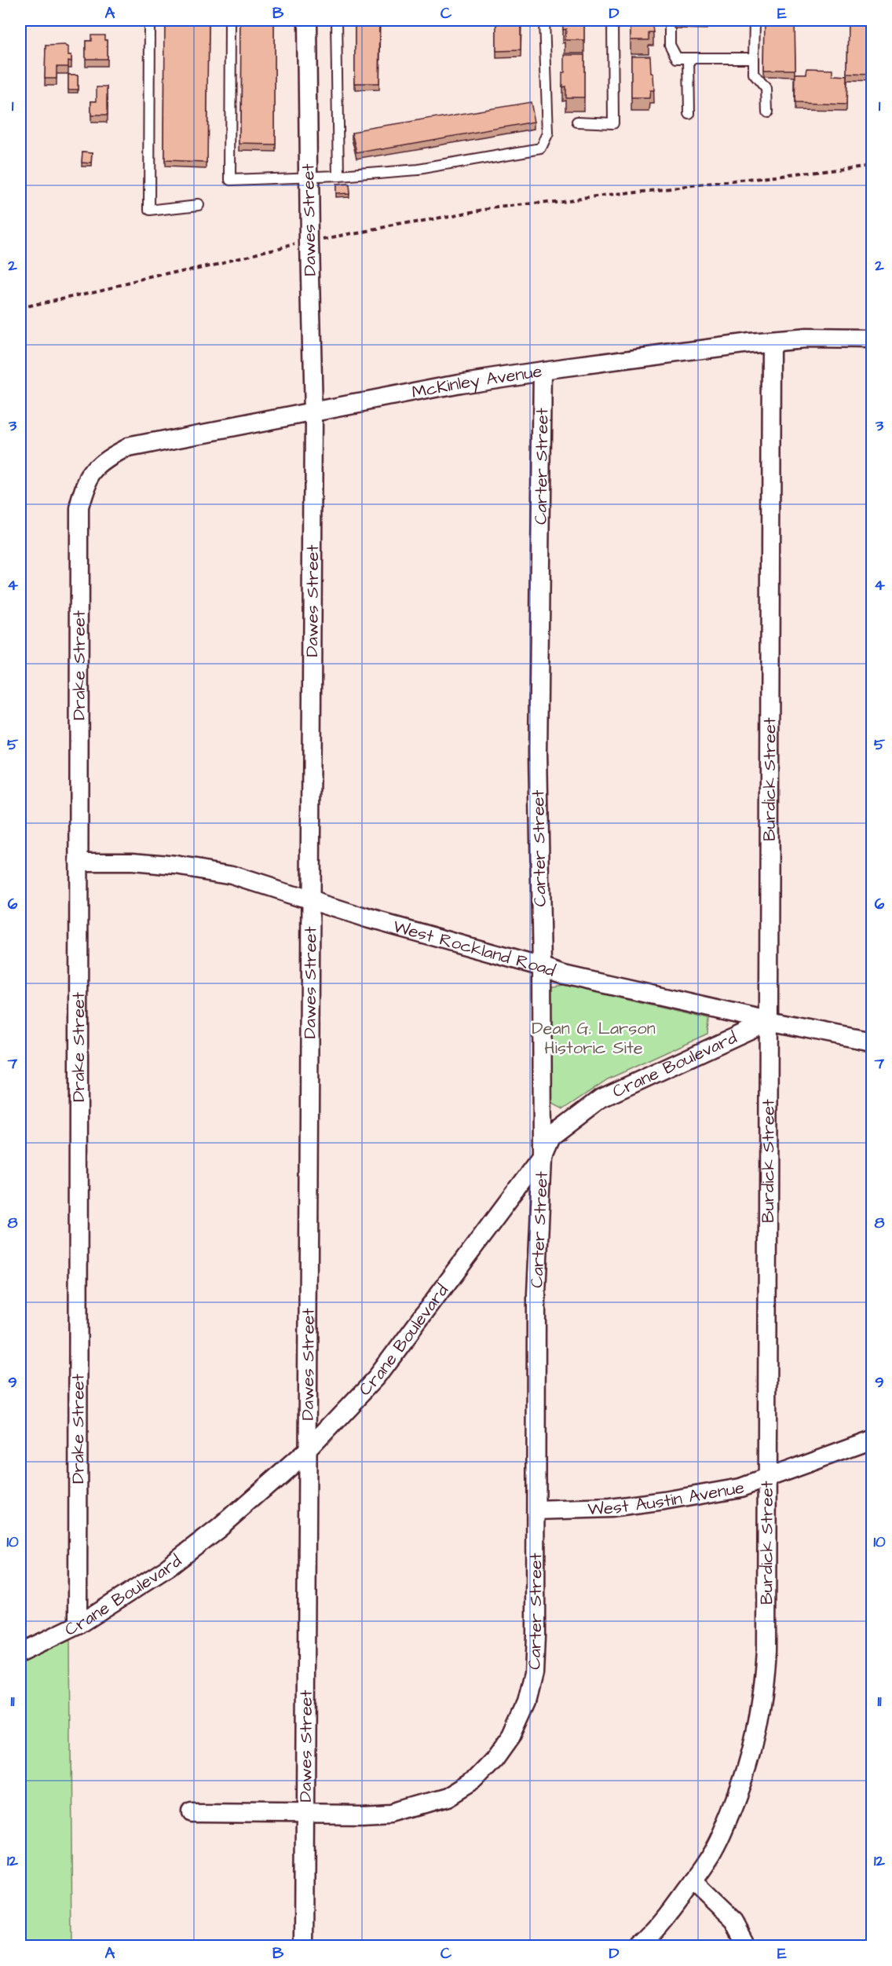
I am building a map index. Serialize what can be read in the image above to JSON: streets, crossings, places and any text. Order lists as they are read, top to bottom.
{
  "streets": {
    "street": [
      "Dawes Street",
      "McKinley Avenue",
      "Carter Street",
      "Drake Street",
      "Burdick Street",
      "West Rockland Road",
      "Crane Boulevard",
      "West Austin Avenue"
    ]
  },
  "crossings": [
    ["Dawes Street", "McKinley Avenue"],
    ["Dawes Street", "Carter Street"],
    ["Dawes Street", "West Rockland Road"],
    ["Dawes Street", "Crane Boulevard"],
    ["McKinley Avenue", "Carter Street"],
    ["McKinley Avenue", "Drake Street"],
    ["McKinley Avenue", "Burdick Street"],
    ["Carter Street", "West Rockland Road"],
    ["Carter Street", "Crane Boulevard"],
    ["Carter Street", "West Austin Avenue"],
    ["Drake Street", "West Rockland Road"],
    ["Drake Street", "Crane Boulevard"],
    ["Burdick Street", "West Rockland Road"],
    ["Burdick Street", "Crane Boulevard"],
    ["Burdick Street", "West Austin Avenue"],
    ["West Rockland Road", "Crane Boulevard"]
  ],
  "parks": ["Dean G. Larson Historic Site"],
  "grid": {
    "columns": [
      "A",
      "B",
      "C",
      "D",
      "E"
    ],
    "rows": [
      "1",
      "2",
      "3",
      "4",
      "5",
      "6",
      "7",
      "8",
      "9",
      "10",
      "11",
      "12"
    ]
  }
}
